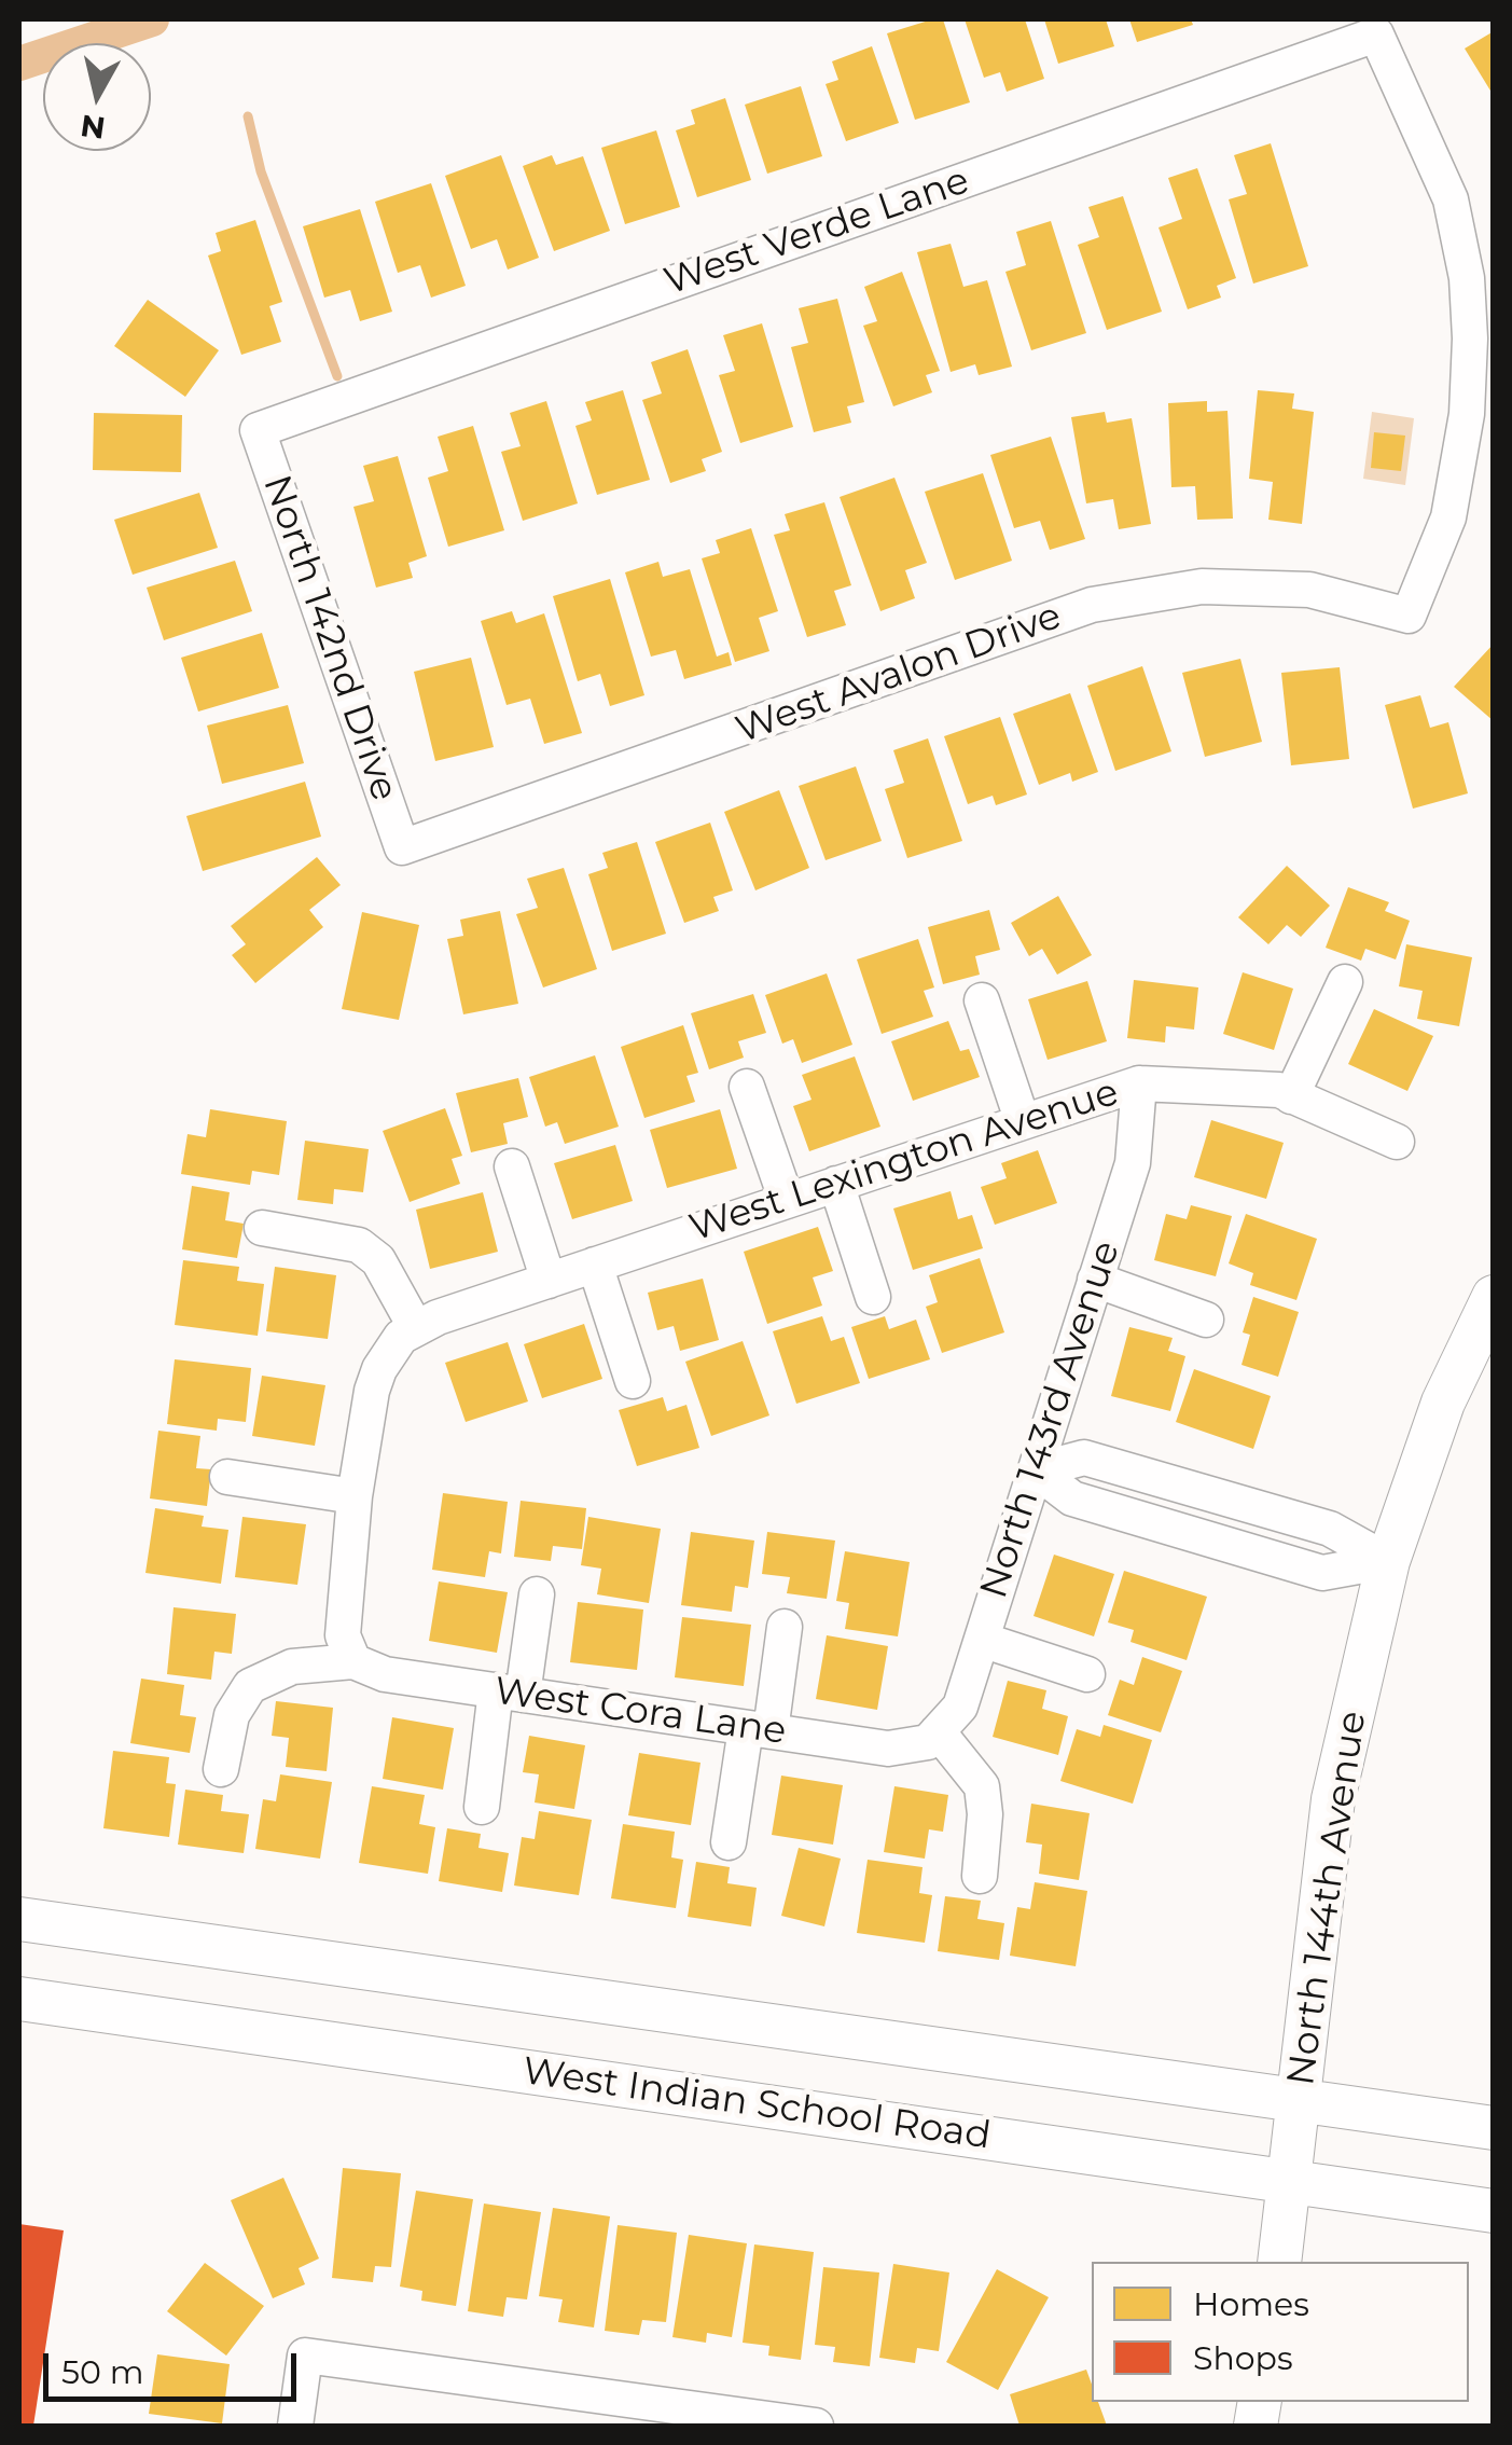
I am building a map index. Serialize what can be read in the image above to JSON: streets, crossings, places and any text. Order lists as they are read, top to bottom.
{
  "streets": {
    "main road": ["North 144th Avenue", "West Indian School Road"],
    "street": [
      "West Verde Lane",
      "North 142nd Drive",
      "West Avalon Drive",
      "West Lexington Avenue",
      "North 143rd Avenue",
      "West Cora Lane"
    ]
  },
  "crossings": [
    ["West Verde Lane", "North 142nd Drive"],
    ["West Verde Lane", "West Avalon Drive"],
    ["North 142nd Drive", "West Avalon Drive"],
    ["West Lexington Avenue", "North 143rd Avenue"],
    ["North 143rd Avenue", "West Cora Lane"],
    ["North 144th Avenue", "West Indian School Road"]
  ],
  "legend": ["Homes", "Shops"],
  "scale_bar": "50 m",
  "north": "bottom"
}
